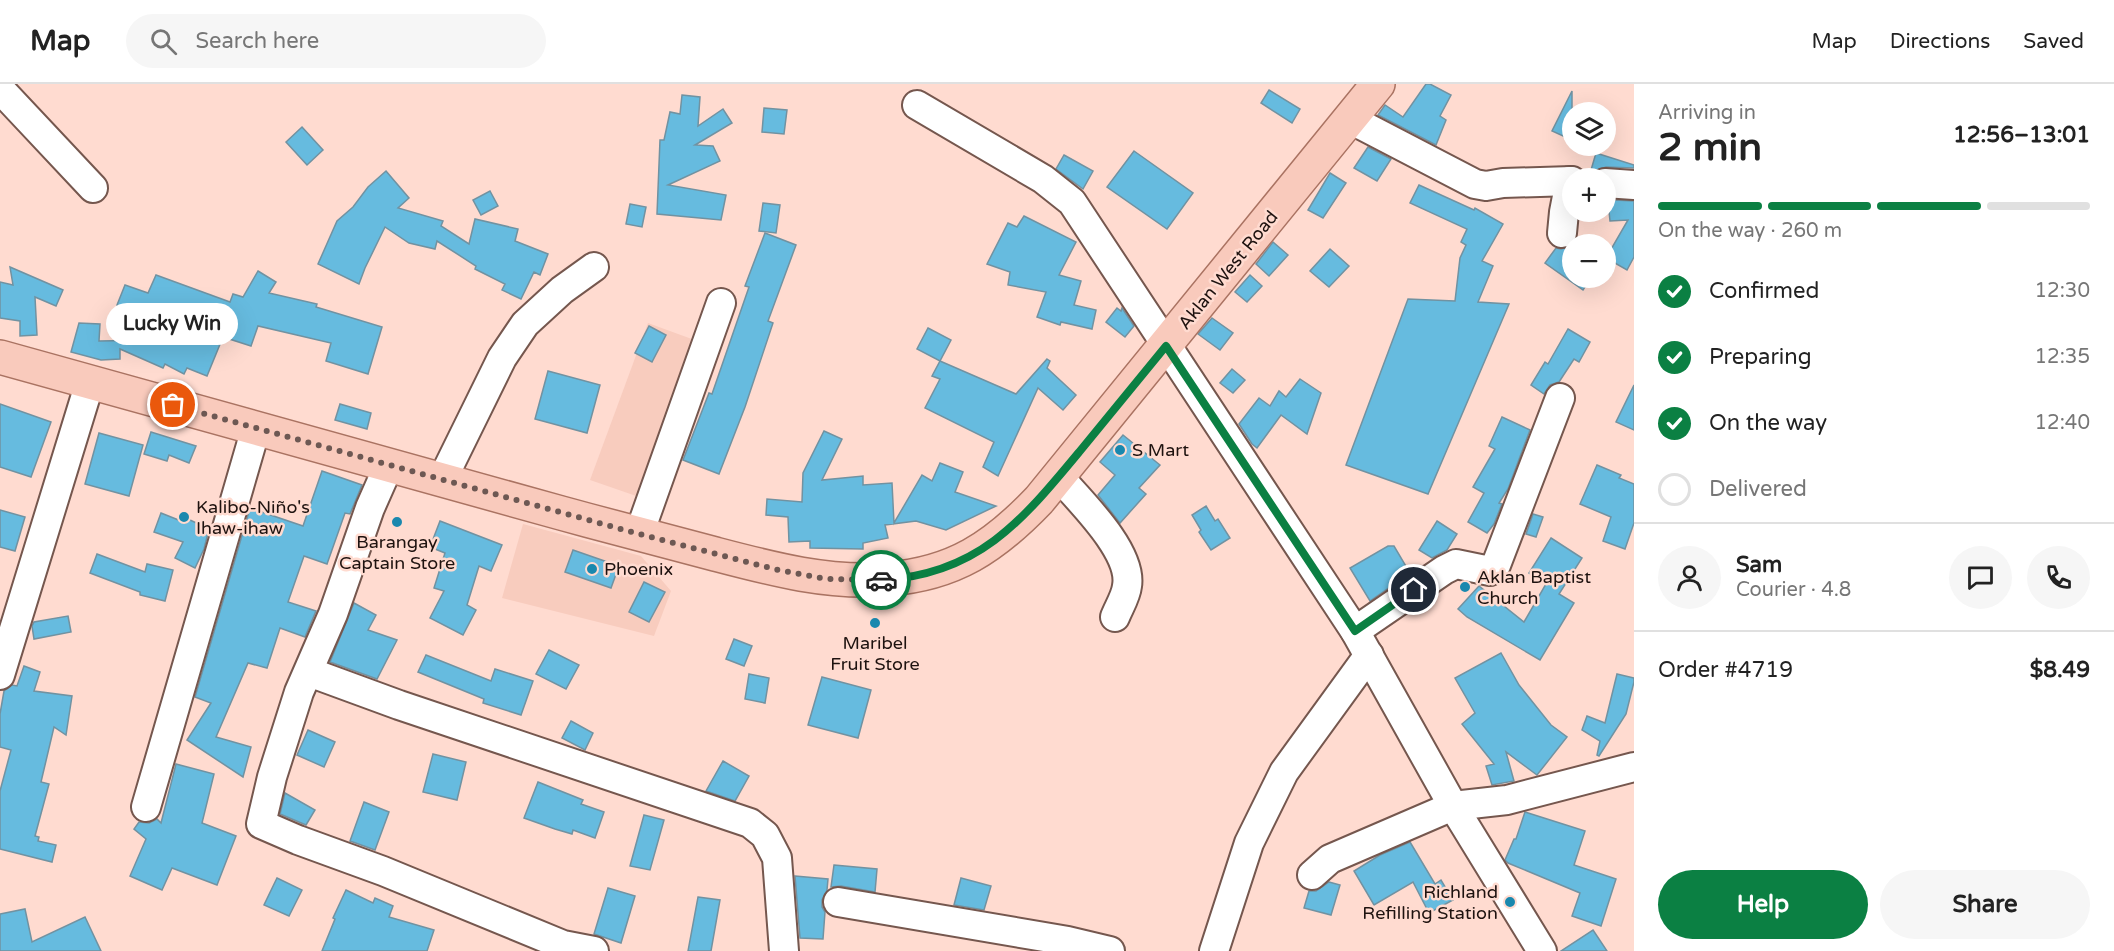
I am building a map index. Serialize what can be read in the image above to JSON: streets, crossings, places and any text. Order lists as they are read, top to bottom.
{
  "streets": {
    "main road": ["Aklan West Road"]
  },
  "places": [
    "Lucky Win",
    "S Mart",
    "Kalibo-Niño's Ihaw-ihaw",
    "Barangay Captain Store",
    "Phoenix",
    "Aklan Baptist Church",
    "Maribel Fruit Store",
    "Richland Refilling Station"
  ],
  "page": {
    "header": "Map",
    "search": "Search here",
    "nav": ["Map", "Directions", "Saved"],
    "heading": ["2 min", "Arriving in", "12:56–13:01"],
    "panel": [
      "Sam",
      "Courier · 4.8",
      "Order #4719",
      "$8.49"
    ],
    "map_buttons": ["+", "−"],
    "bar": "On the way · 260 m",
    "list": [
      ["Confirmed", "12:30"],
      ["Preparing", "12:35"],
      ["On the way", "12:40"],
      "Delivered"
    ],
    "bubble": "Lucky Win",
    "buttons": ["Help", "Share"]
  }
}
